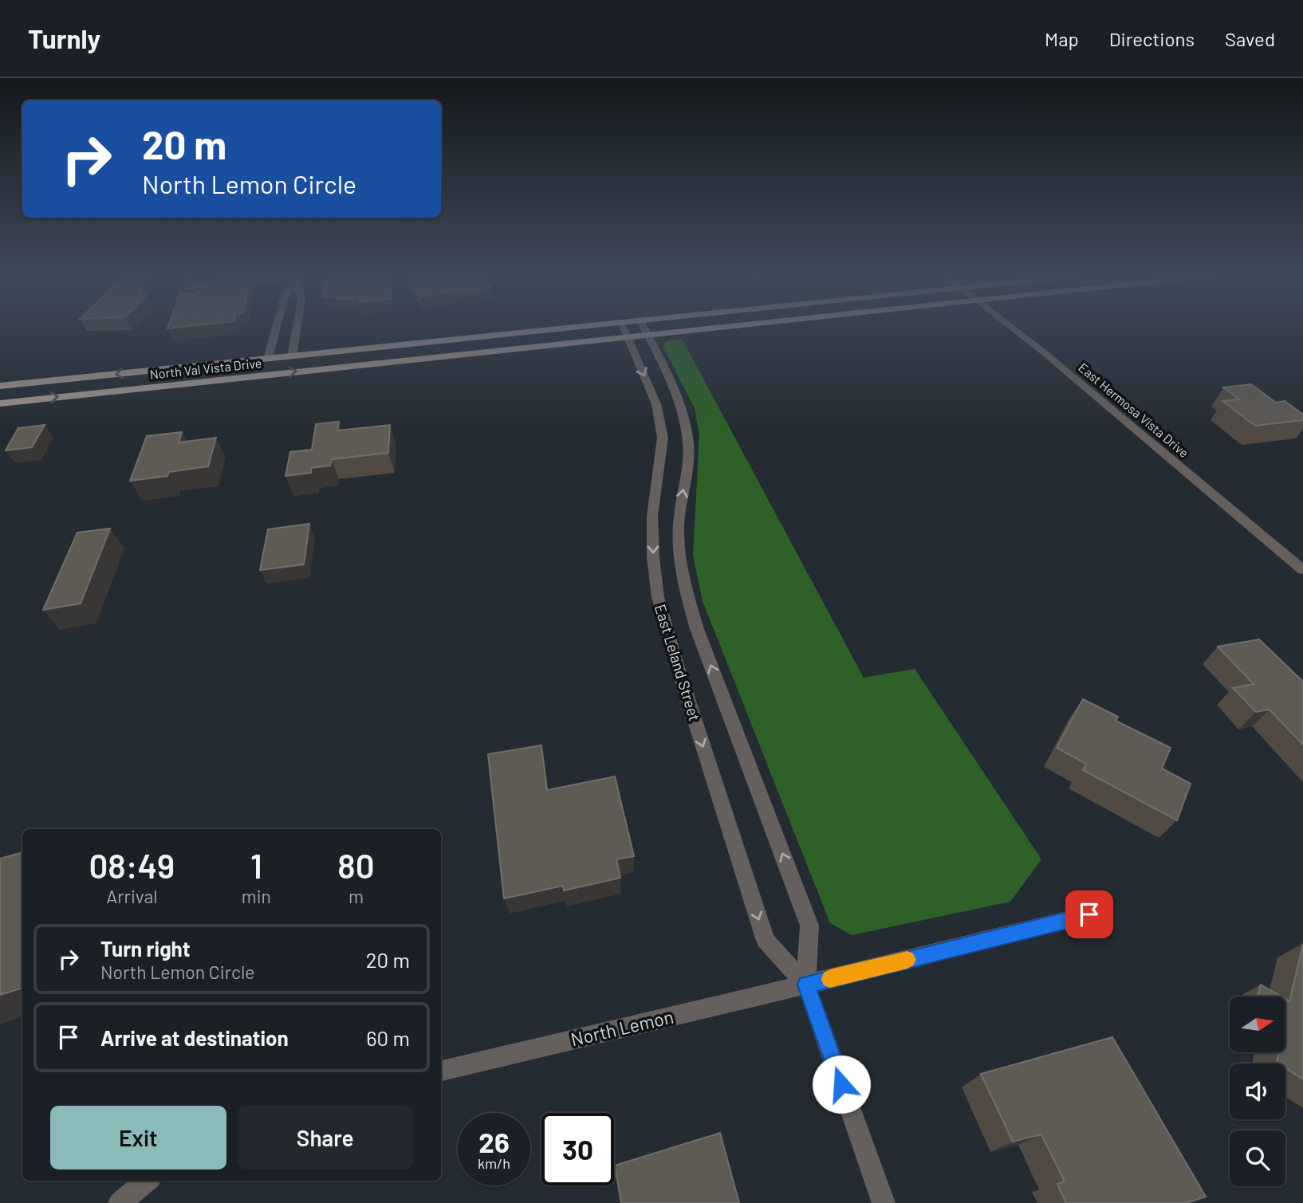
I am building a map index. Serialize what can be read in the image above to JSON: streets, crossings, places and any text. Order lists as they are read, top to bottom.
{
  "streets": {
    "main road": ["North Val Vista Drive"],
    "street": ["East Hermosa Vista Drive", "East Leland Street", "North Lemon"]
  },
  "crossings": [
    ["North Val Vista Drive", "East Leland Street"],
    ["East Leland Street", "North Lemon"]
  ],
  "north": "right",
  "page": {
    "header": "Turnly",
    "nav": ["Map", "Directions", "Saved"],
    "turn": ["20 m", "North Lemon Circle"],
    "eta": [
      "08:49",
      "Arrival",
      "1",
      "min",
      "80",
      "m"
    ],
    "list": [
      {
        "name": "Turn right",
        "note": "North Lemon Circle",
        "value": "20 m"
      },
      {
        "name": "Arrive at destination",
        "value": "60 m"
      }
    ],
    "buttons": ["Exit", "Share"],
    "speed": "26 km/h",
    "limit": "30"
  }
}
